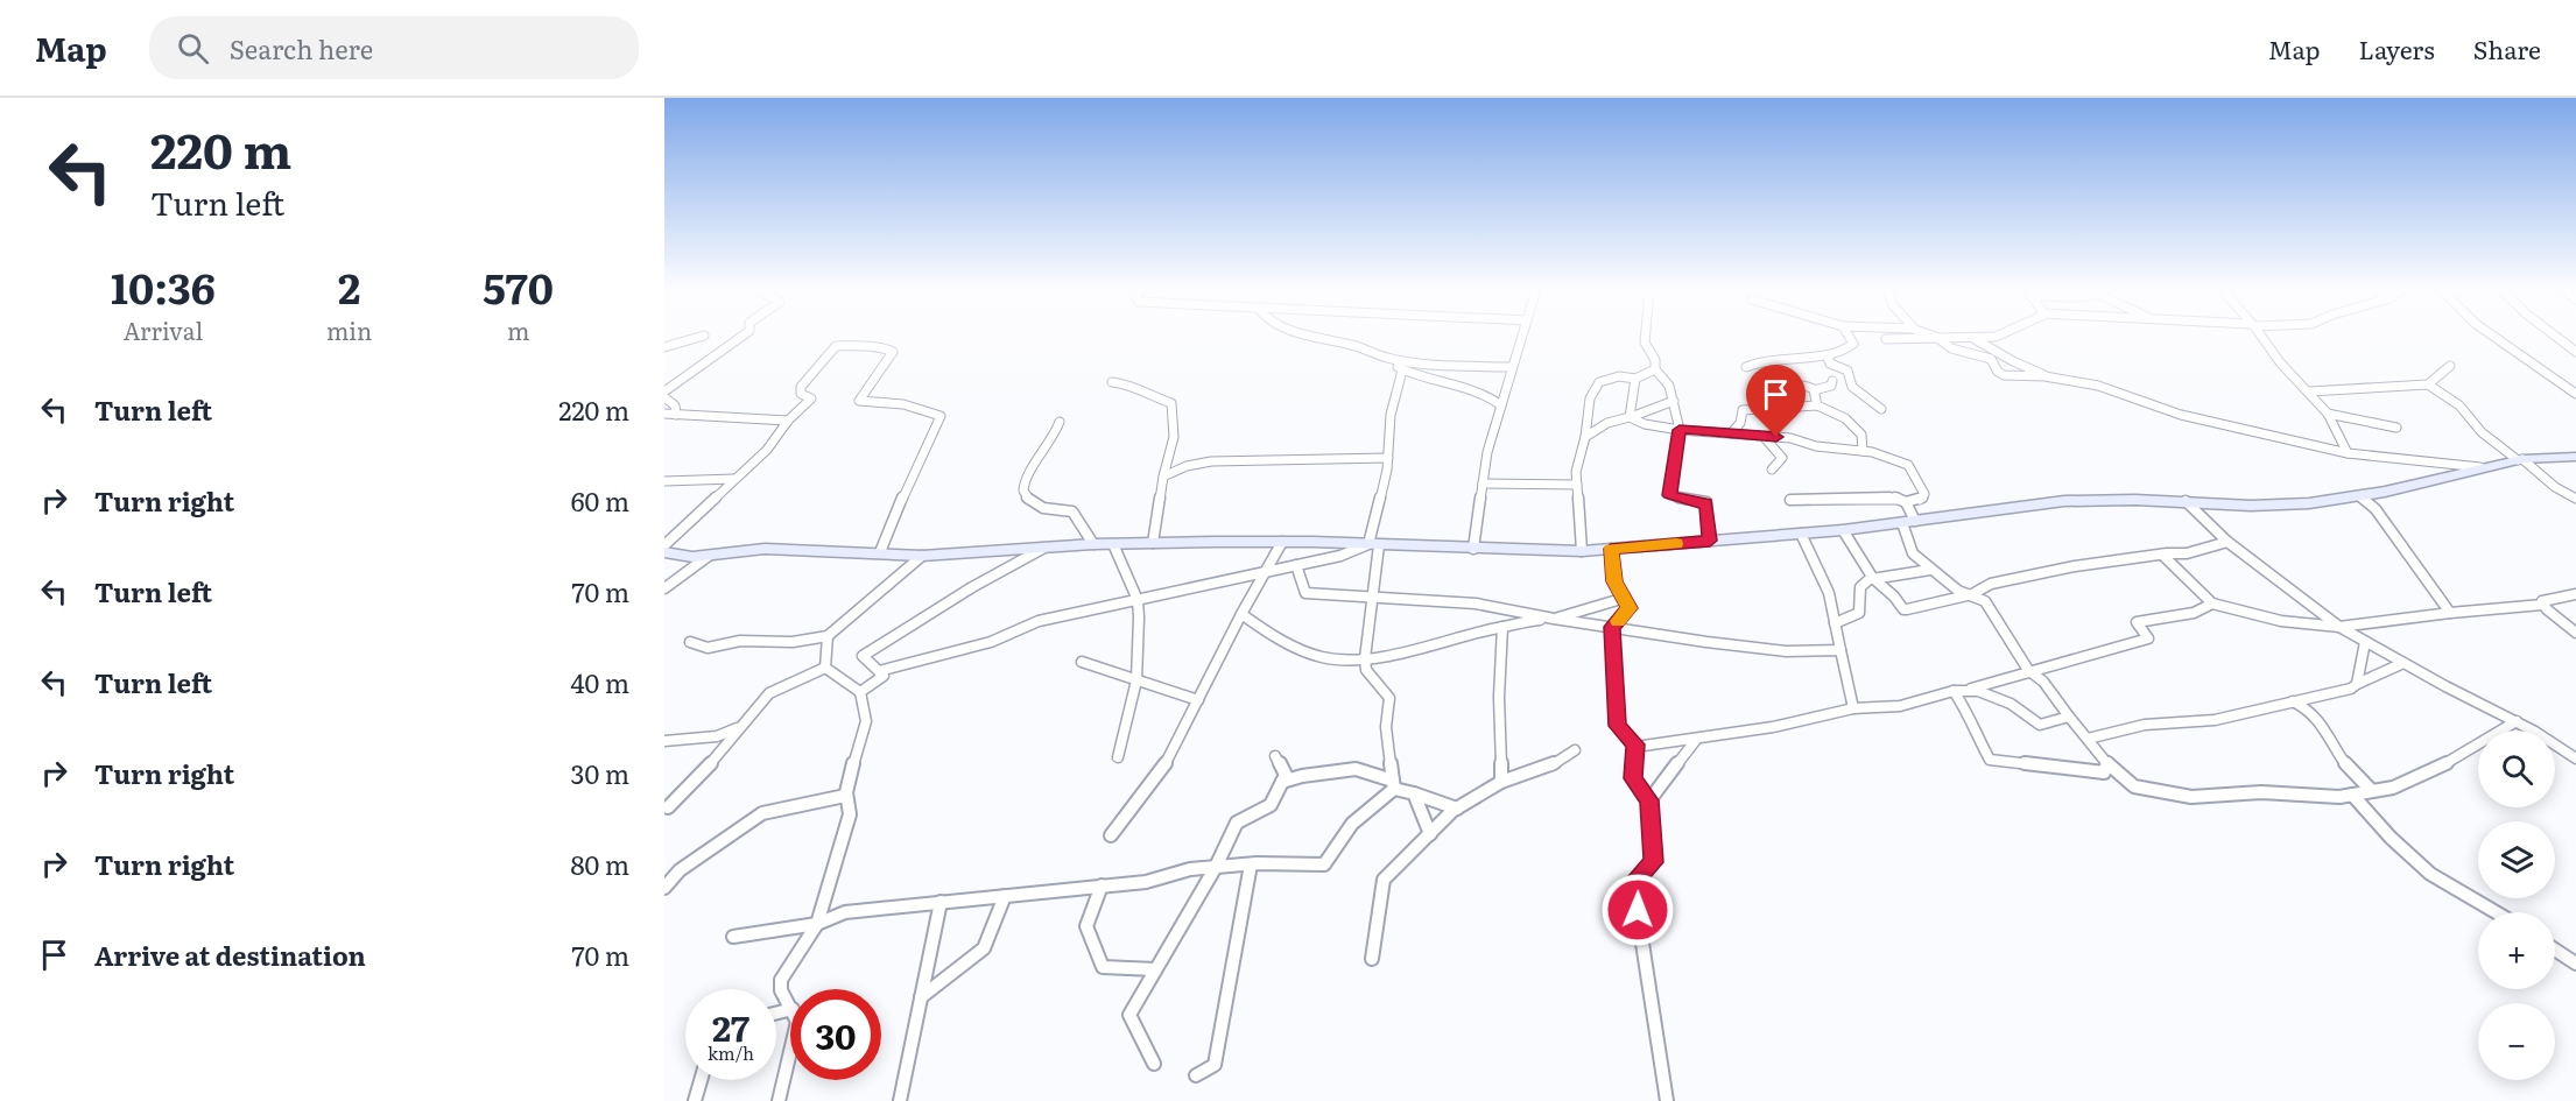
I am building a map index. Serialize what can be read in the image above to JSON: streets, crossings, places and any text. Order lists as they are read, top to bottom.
{
  "page": {
    "header": "Map",
    "search": "Search here",
    "nav": ["Map", "Layers", "Share"],
    "turn": ["220 m", "Turn left"],
    "eta": [
      "10:36",
      "Arrival",
      "2",
      "min",
      "570",
      "m"
    ],
    "list": [
      {
        "name": "Turn left",
        "value": "220 m"
      },
      {
        "name": "Turn right",
        "value": "60 m"
      },
      {
        "name": "Turn left",
        "value": "70 m"
      },
      {
        "name": "Turn left",
        "value": "40 m"
      },
      {
        "name": "Turn right",
        "value": "30 m"
      },
      {
        "name": "Turn right",
        "value": "80 m"
      },
      {
        "name": "Arrive at destination",
        "value": "70 m"
      }
    ],
    "map_buttons": ["+", "−"],
    "speed": "27 km/h",
    "limit": "30"
  }
}
